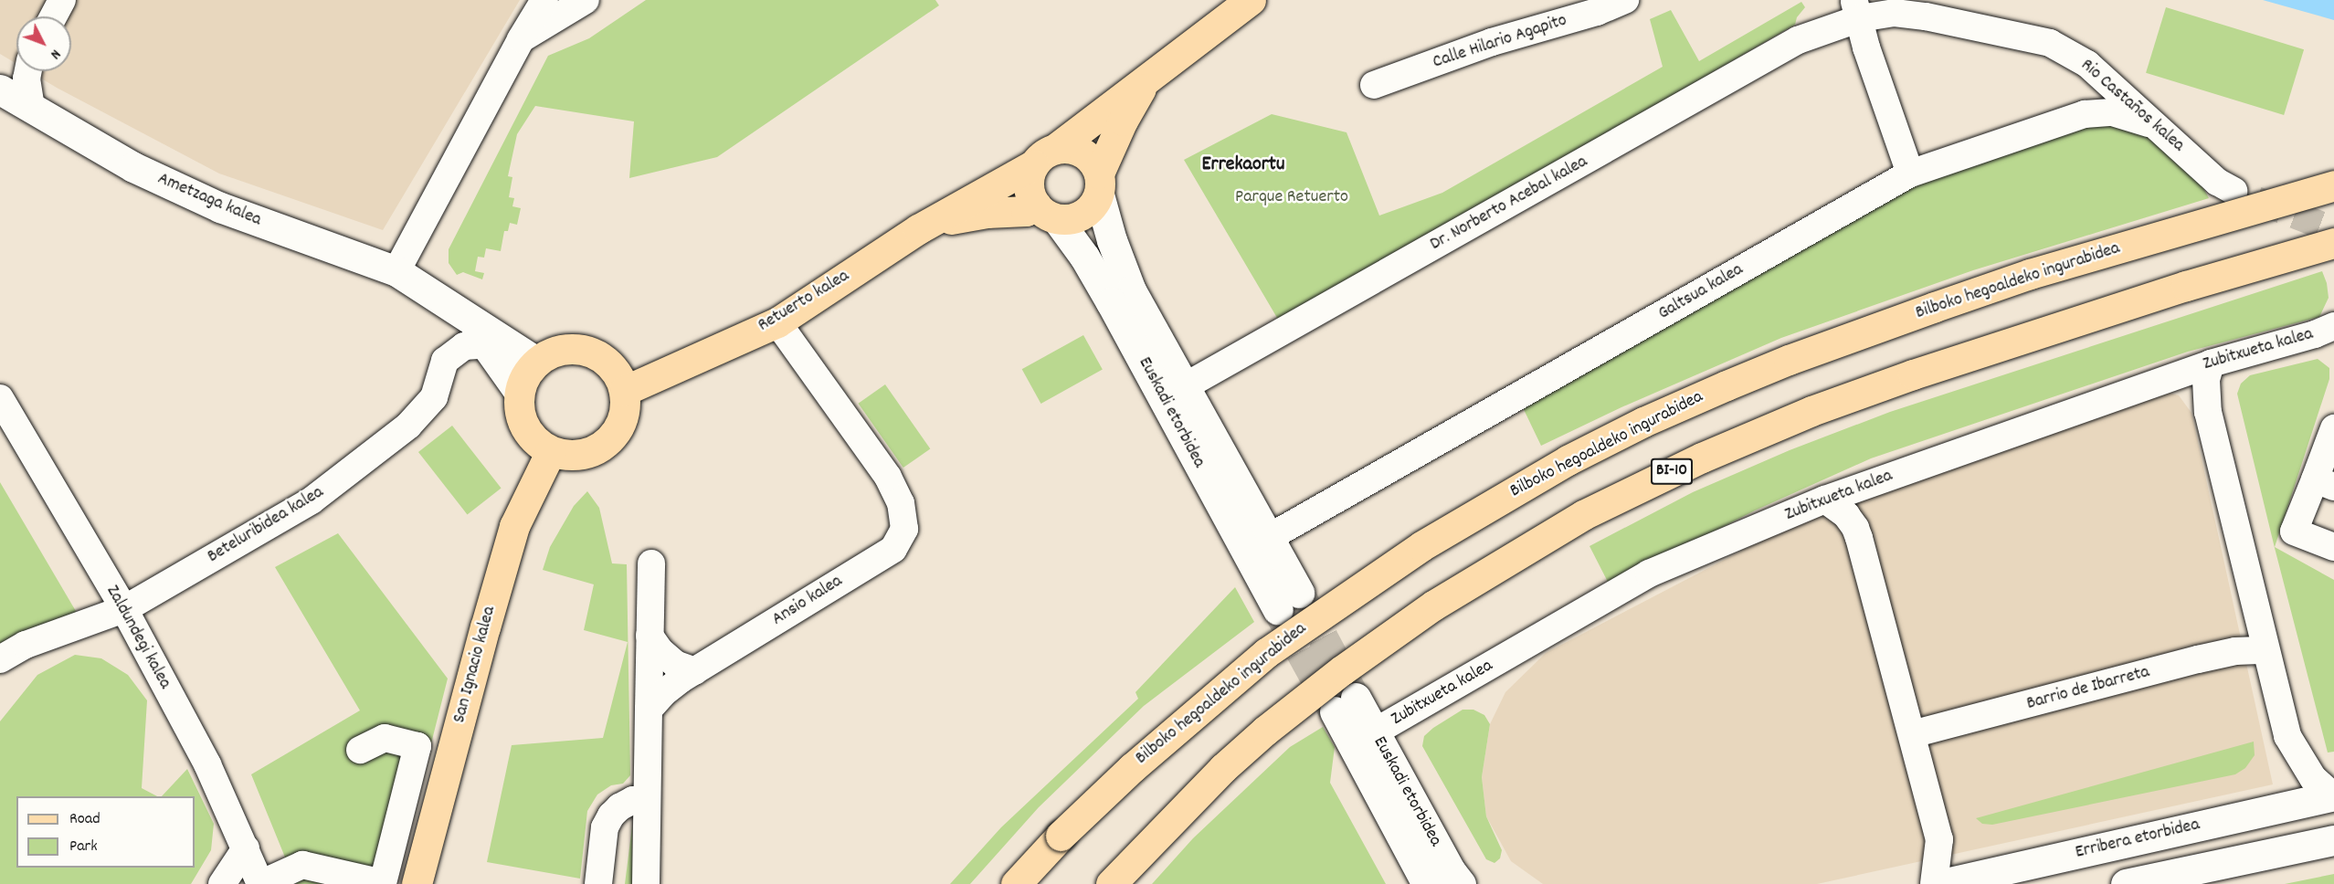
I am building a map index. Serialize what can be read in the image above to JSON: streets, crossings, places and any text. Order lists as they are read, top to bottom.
{
  "streets": {
    "main road": [
      "Bilboko hegoaldeko ingurabidea",
      "Retuerto kalea",
      "BI-10",
      "San Ignacio kalea"
    ],
    "street": [
      "Calle Hilario Agapito",
      "Rio Castaños kalea",
      "Ametzaga kalea",
      "Dr. Norberto Acebal kalea",
      "Galtsua kalea",
      "Zubitxueta kalea",
      "Euskadi etorbidea",
      "Beteluribidea kalea",
      "Ansio kalea",
      "Zaldundegi kalea",
      "Barrio de Ibarreta",
      "Erribera etorbidea"
    ]
  },
  "crossings": [
    ["Rio Castaños kalea", "Dr. Norberto Acebal kalea"],
    ["Rio Castaños kalea", "Galtsua kalea"],
    ["Ametzaga kalea", "Retuerto kalea"],
    ["Ametzaga kalea", "Beteluribidea kalea"],
    ["Ametzaga kalea", "San Ignacio kalea"],
    ["Dr. Norberto Acebal kalea", "Euskadi etorbidea"],
    ["Galtsua kalea", "Euskadi etorbidea"],
    ["Retuerto kalea", "Ansio kalea"],
    ["Retuerto kalea", "San Ignacio kalea"],
    ["Zubitxueta kalea", "Euskadi etorbidea"],
    ["Beteluribidea kalea", "Zaldundegi kalea"]
  ],
  "districts": ["Errekaortu"],
  "parks": ["Parque Retuerto"],
  "legend": ["Road", "Park"],
  "north": "bottom right"
}
